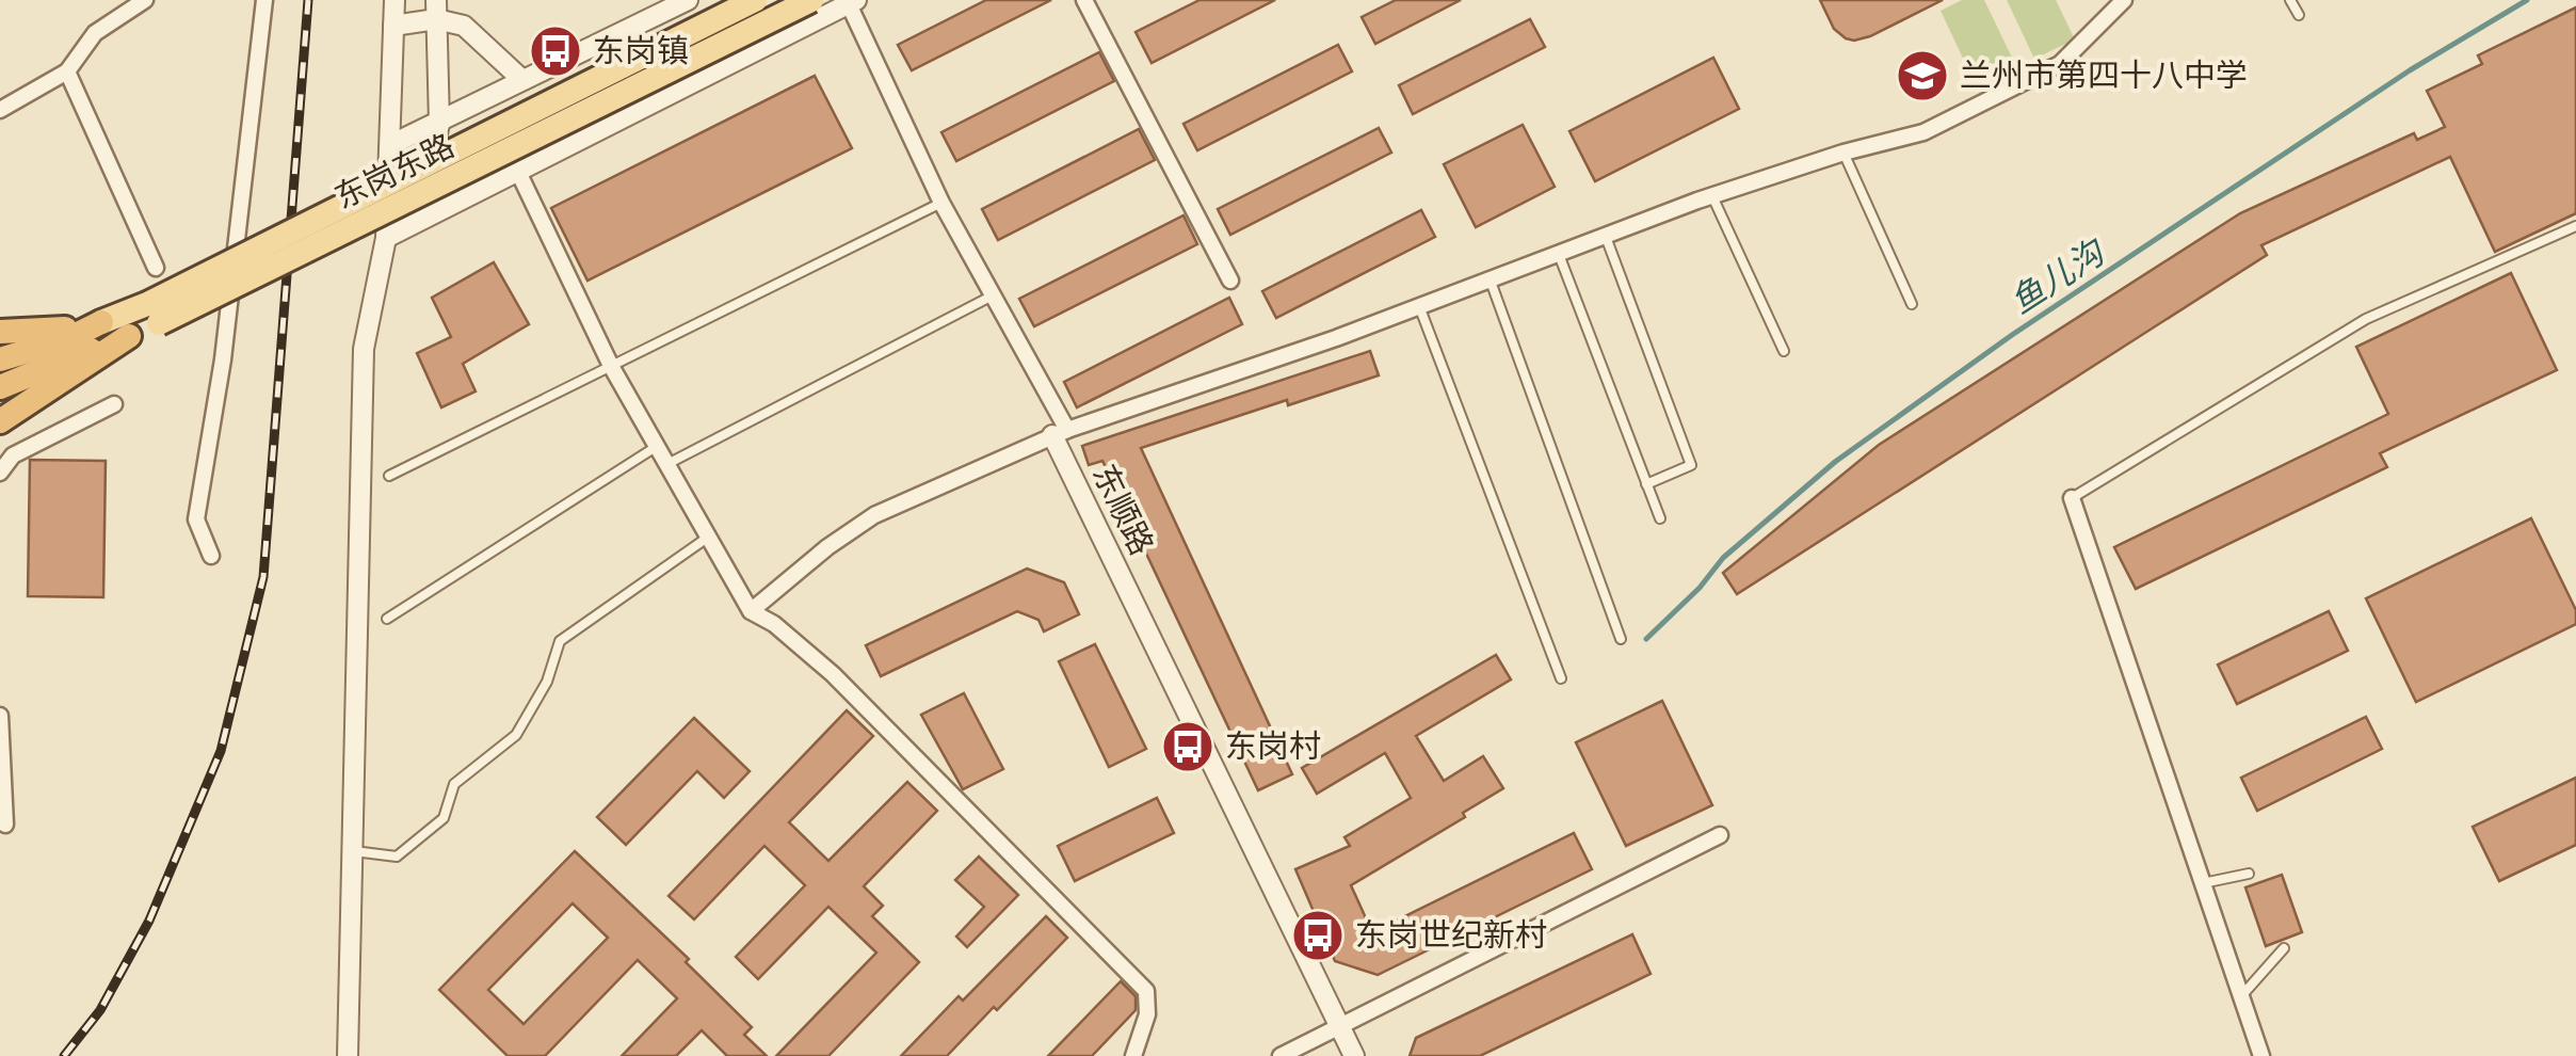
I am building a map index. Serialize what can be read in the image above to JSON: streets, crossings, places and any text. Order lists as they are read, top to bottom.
{
  "streets": {
    "highway": ["东岗东路"],
    "street": ["东顺路"]
  },
  "water": ["鱼儿沟"],
  "places": {
    "bus stop": ["东岗镇", "东岗村", "东岗世纪新村"],
    "school or university": ["兰州市第四十八中学"]
  }
}
